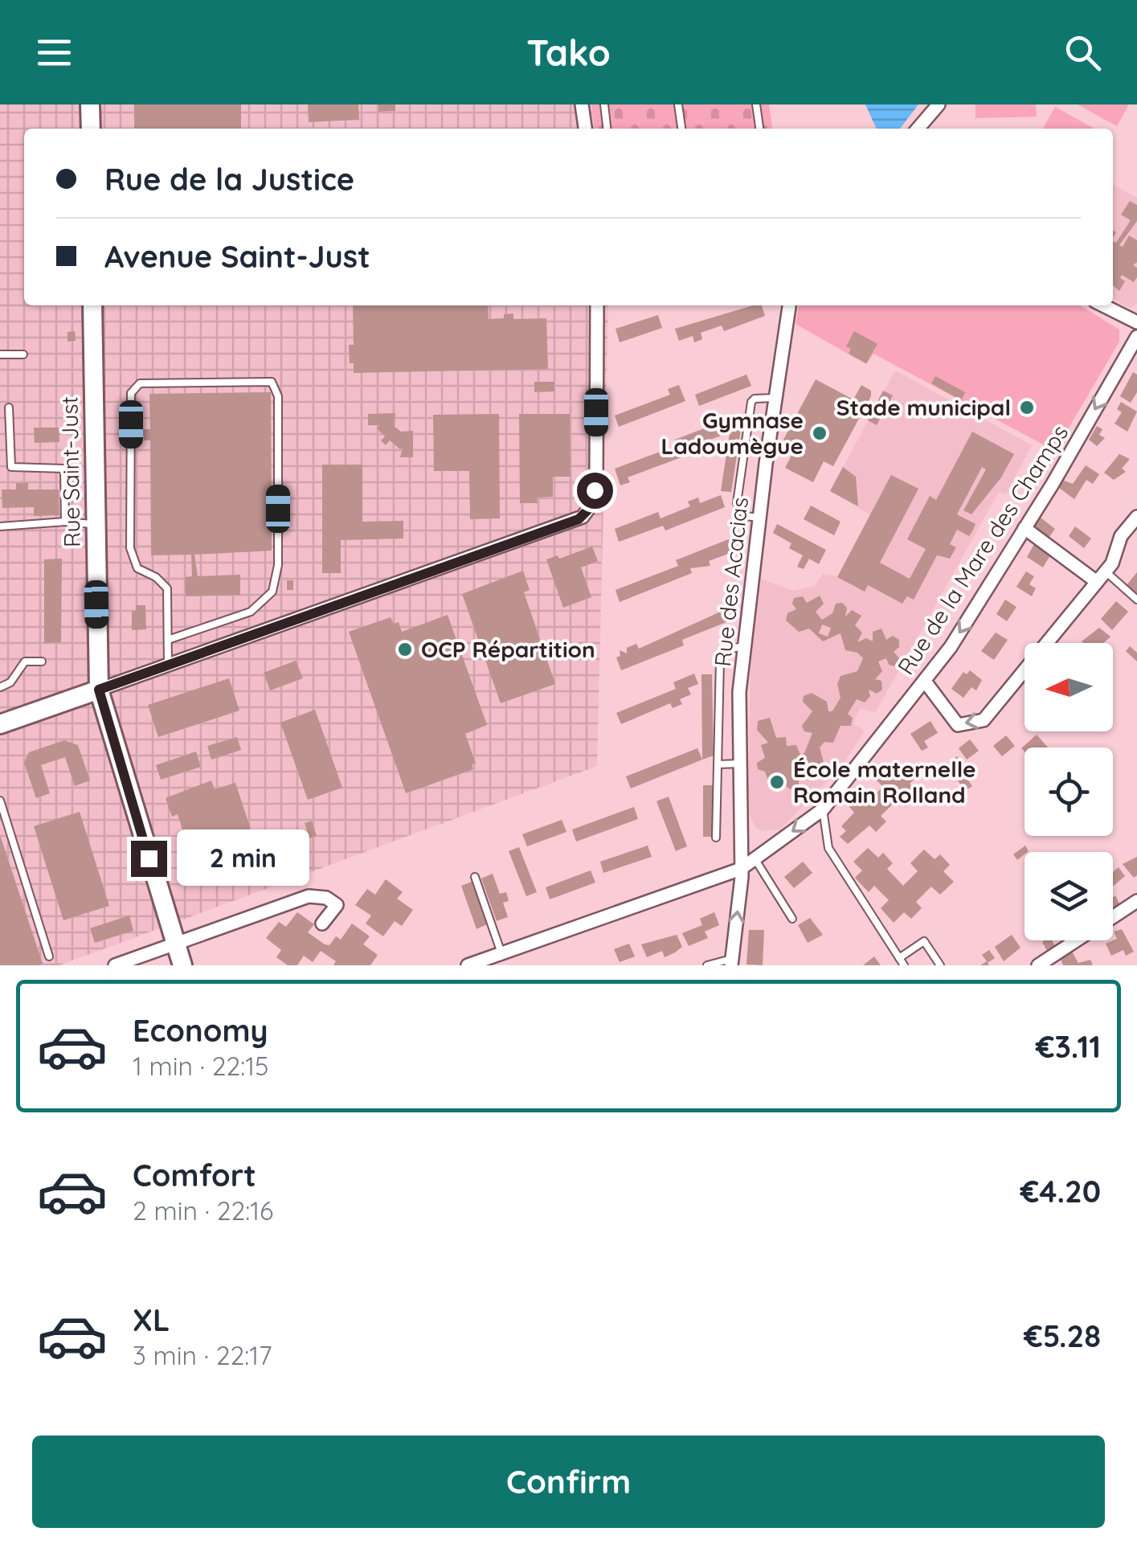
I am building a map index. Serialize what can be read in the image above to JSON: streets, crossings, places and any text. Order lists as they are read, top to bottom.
{
  "streets": {
    "street": ["Rue Saint-Just", "Rue de la Mare des Champs", "Rue des Acacias"]
  },
  "crossings": [
    ["Rue de la Mare des Champs", "Rue des Acacias"]
  ],
  "one_way": ["Rue de la Mare des Champs"],
  "places": [
    "Stade municipal",
    "Gymnase Ladoumègue",
    "OCP Répartition",
    "École maternelle Romain Rolland"
  ],
  "north": "left",
  "page": {
    "header": "Tako",
    "banner": ["Rue de la Justice", "Avenue Saint-Just"],
    "bubble": "2 min",
    "list": [
      {
        "name": "Economy",
        "note": "1 min · 22:15",
        "value": "€3.11"
      },
      {
        "name": "Comfort",
        "note": "2 min · 22:16",
        "value": "€4.20"
      },
      {
        "name": "XL",
        "note": "3 min · 22:17",
        "value": "€5.28"
      }
    ],
    "buttons": "Confirm"
  }
}
